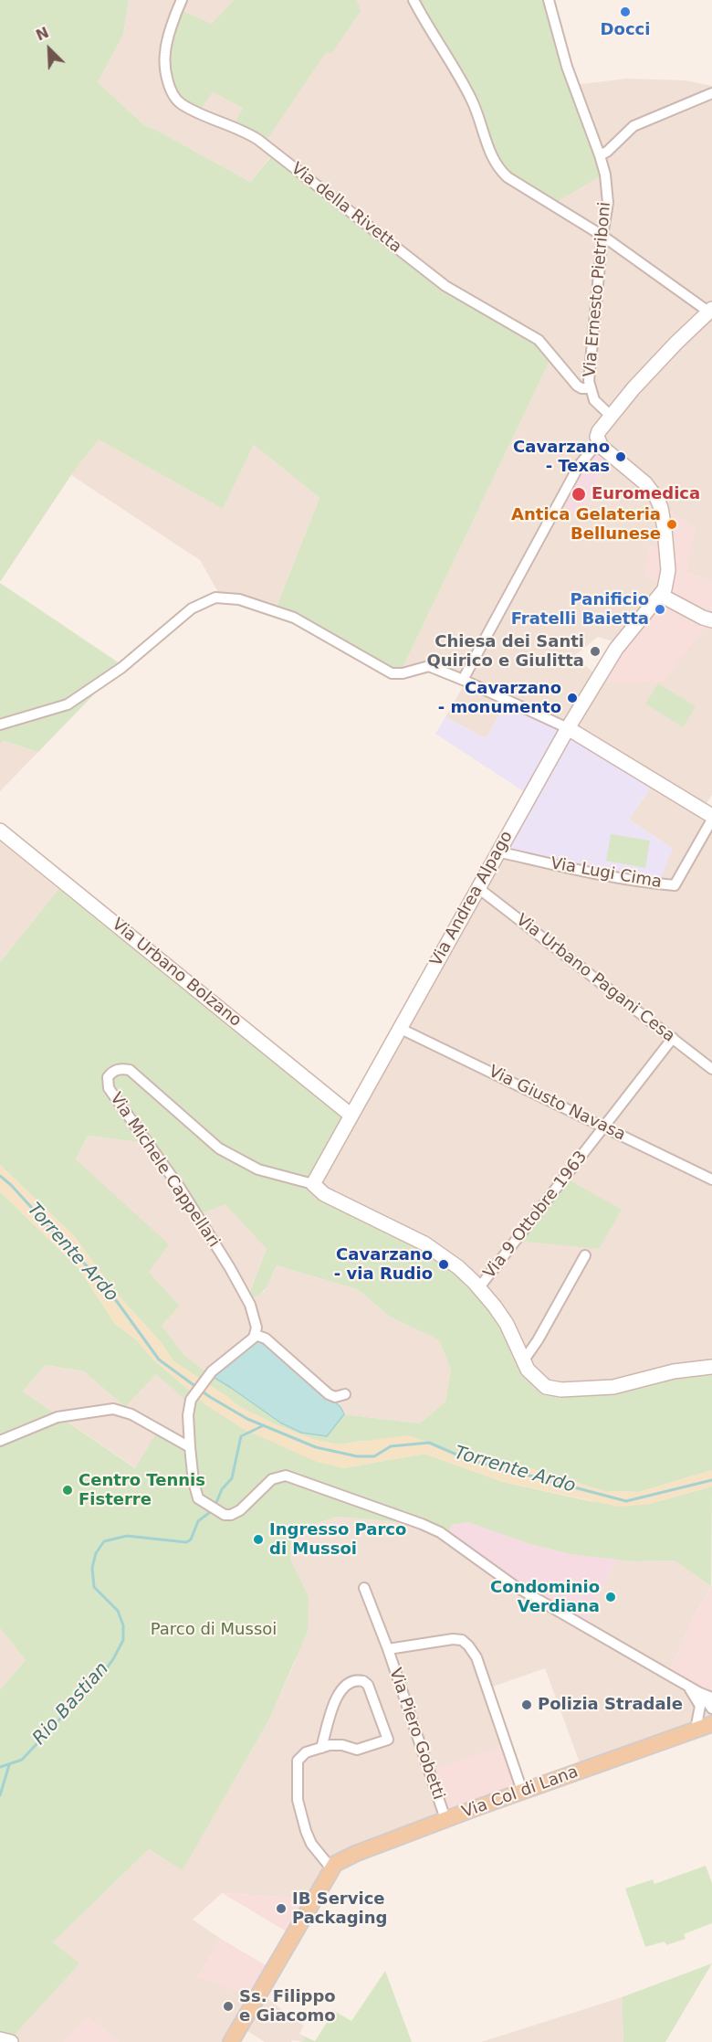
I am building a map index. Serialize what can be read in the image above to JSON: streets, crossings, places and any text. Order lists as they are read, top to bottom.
{
  "streets": {
    "main road": ["Via Col di Lana"],
    "street": [
      "Via della Rivetta",
      "Via Ernesto Pietriboni",
      "Via Lugi Cima",
      "Via Andrea Alpago",
      "Via Urbano Bolzano",
      "Via Urbano Pagani Cesa",
      "Via Giusto Navasa",
      "Via Michele Cappellari",
      "Via 9 Ottobre 1963",
      "Via Piero Gobetti"
    ]
  },
  "crossings": [
    ["Via della Rivetta", "Via Ernesto Pietriboni"],
    ["Via Lugi Cima", "Via Andrea Alpago"],
    ["Via Andrea Alpago", "Via Urbano Bolzano"],
    ["Via Andrea Alpago", "Via Urbano Pagani Cesa"],
    ["Via Andrea Alpago", "Via Giusto Navasa"],
    ["Via Andrea Alpago", "Via Michele Cappellari"],
    ["Via Urbano Pagani Cesa", "Via 9 Ottobre 1963"],
    ["Via Giusto Navasa", "Via 9 Ottobre 1963"],
    ["Via Piero Gobetti", "Via Col di Lana"]
  ],
  "water": ["Torrente Ardo", "Rio Bastian"],
  "parks": ["Parco di Mussoi"],
  "places": [
    "Docci",
    "Cavarzano - Texas",
    "Euromedica",
    "Antica Gelateria Bellunese",
    "Panificio Fratelli Baietta",
    "Chiesa dei Santi Quirico e Giulitta",
    "Cavarzano - monumento",
    "Cavarzano - via Rudio",
    "Centro Tennis Fisterre",
    "Ingresso Parco di Mussoi",
    "Condominio Verdiana",
    "Polizia Stradale",
    "IB Service Packaging",
    "Ss. Filippo e Giacomo"
  ],
  "north": "top left"
}
